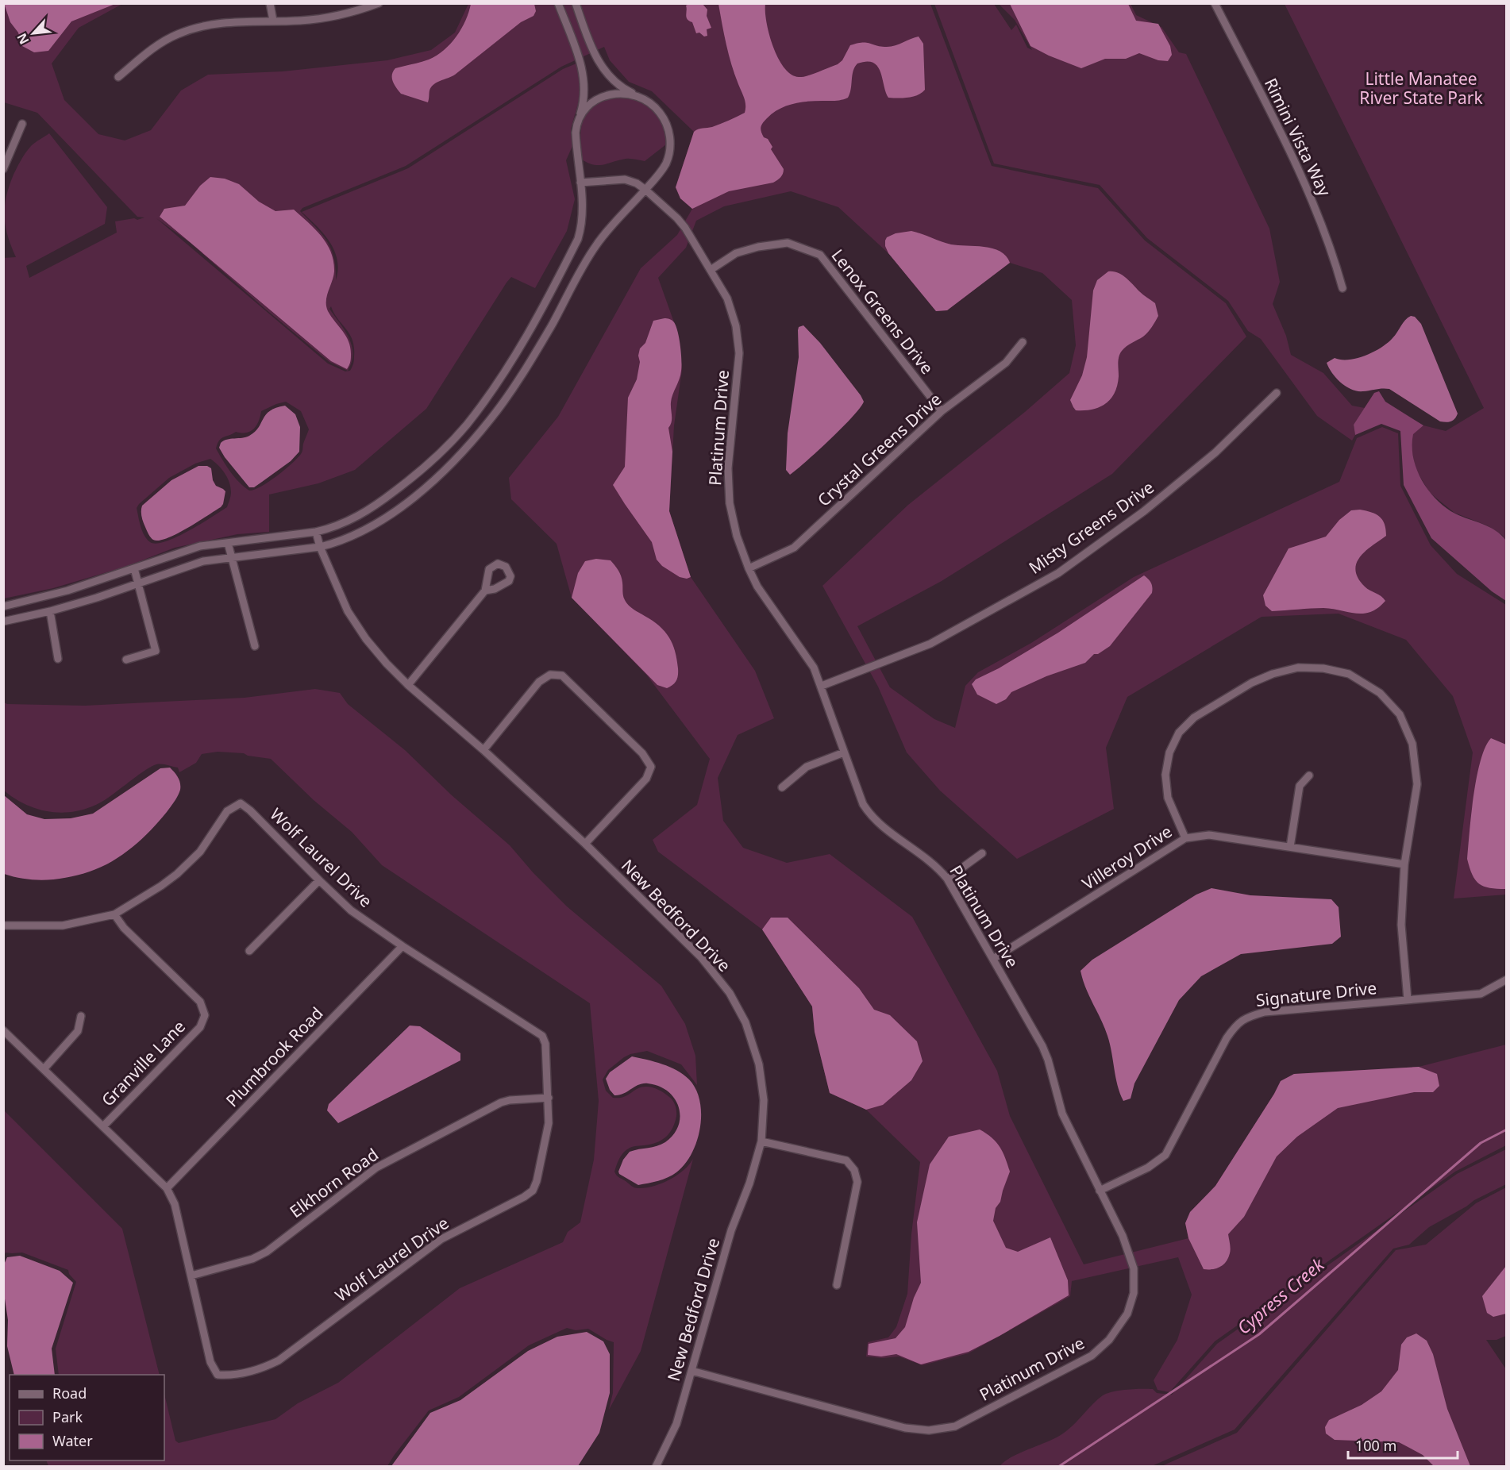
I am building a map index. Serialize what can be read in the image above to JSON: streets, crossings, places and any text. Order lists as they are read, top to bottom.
{
  "streets": {
    "street": [
      "Rimini Vista Way",
      "Lenox Greens Drive",
      "Platinum Drive",
      "Crystal Greens Drive",
      "Misty Greens Drive",
      "Wolf Laurel Drive",
      "Villeroy Drive",
      "New Bedford Drive",
      "Signature Drive",
      "Plumbrook Road",
      "Granville Lane",
      "Elkhorn Road"
    ]
  },
  "crossings": [
    ["Lenox Greens Drive", "Platinum Drive"],
    ["Lenox Greens Drive", "Crystal Greens Drive"],
    ["Platinum Drive", "Crystal Greens Drive"],
    ["Platinum Drive", "Misty Greens Drive"],
    ["Platinum Drive", "Villeroy Drive"],
    ["Platinum Drive", "New Bedford Drive"],
    ["Platinum Drive", "Signature Drive"],
    ["Wolf Laurel Drive", "Plumbrook Road"],
    ["Wolf Laurel Drive", "Granville Lane"],
    ["Wolf Laurel Drive", "Elkhorn Road"]
  ],
  "water": ["Cypress Creek"],
  "parks": ["Little Manatee River State Park"],
  "legend": ["Road", "Park", "Water"],
  "scale_bar": "100 m",
  "north": "bottom left"
}
